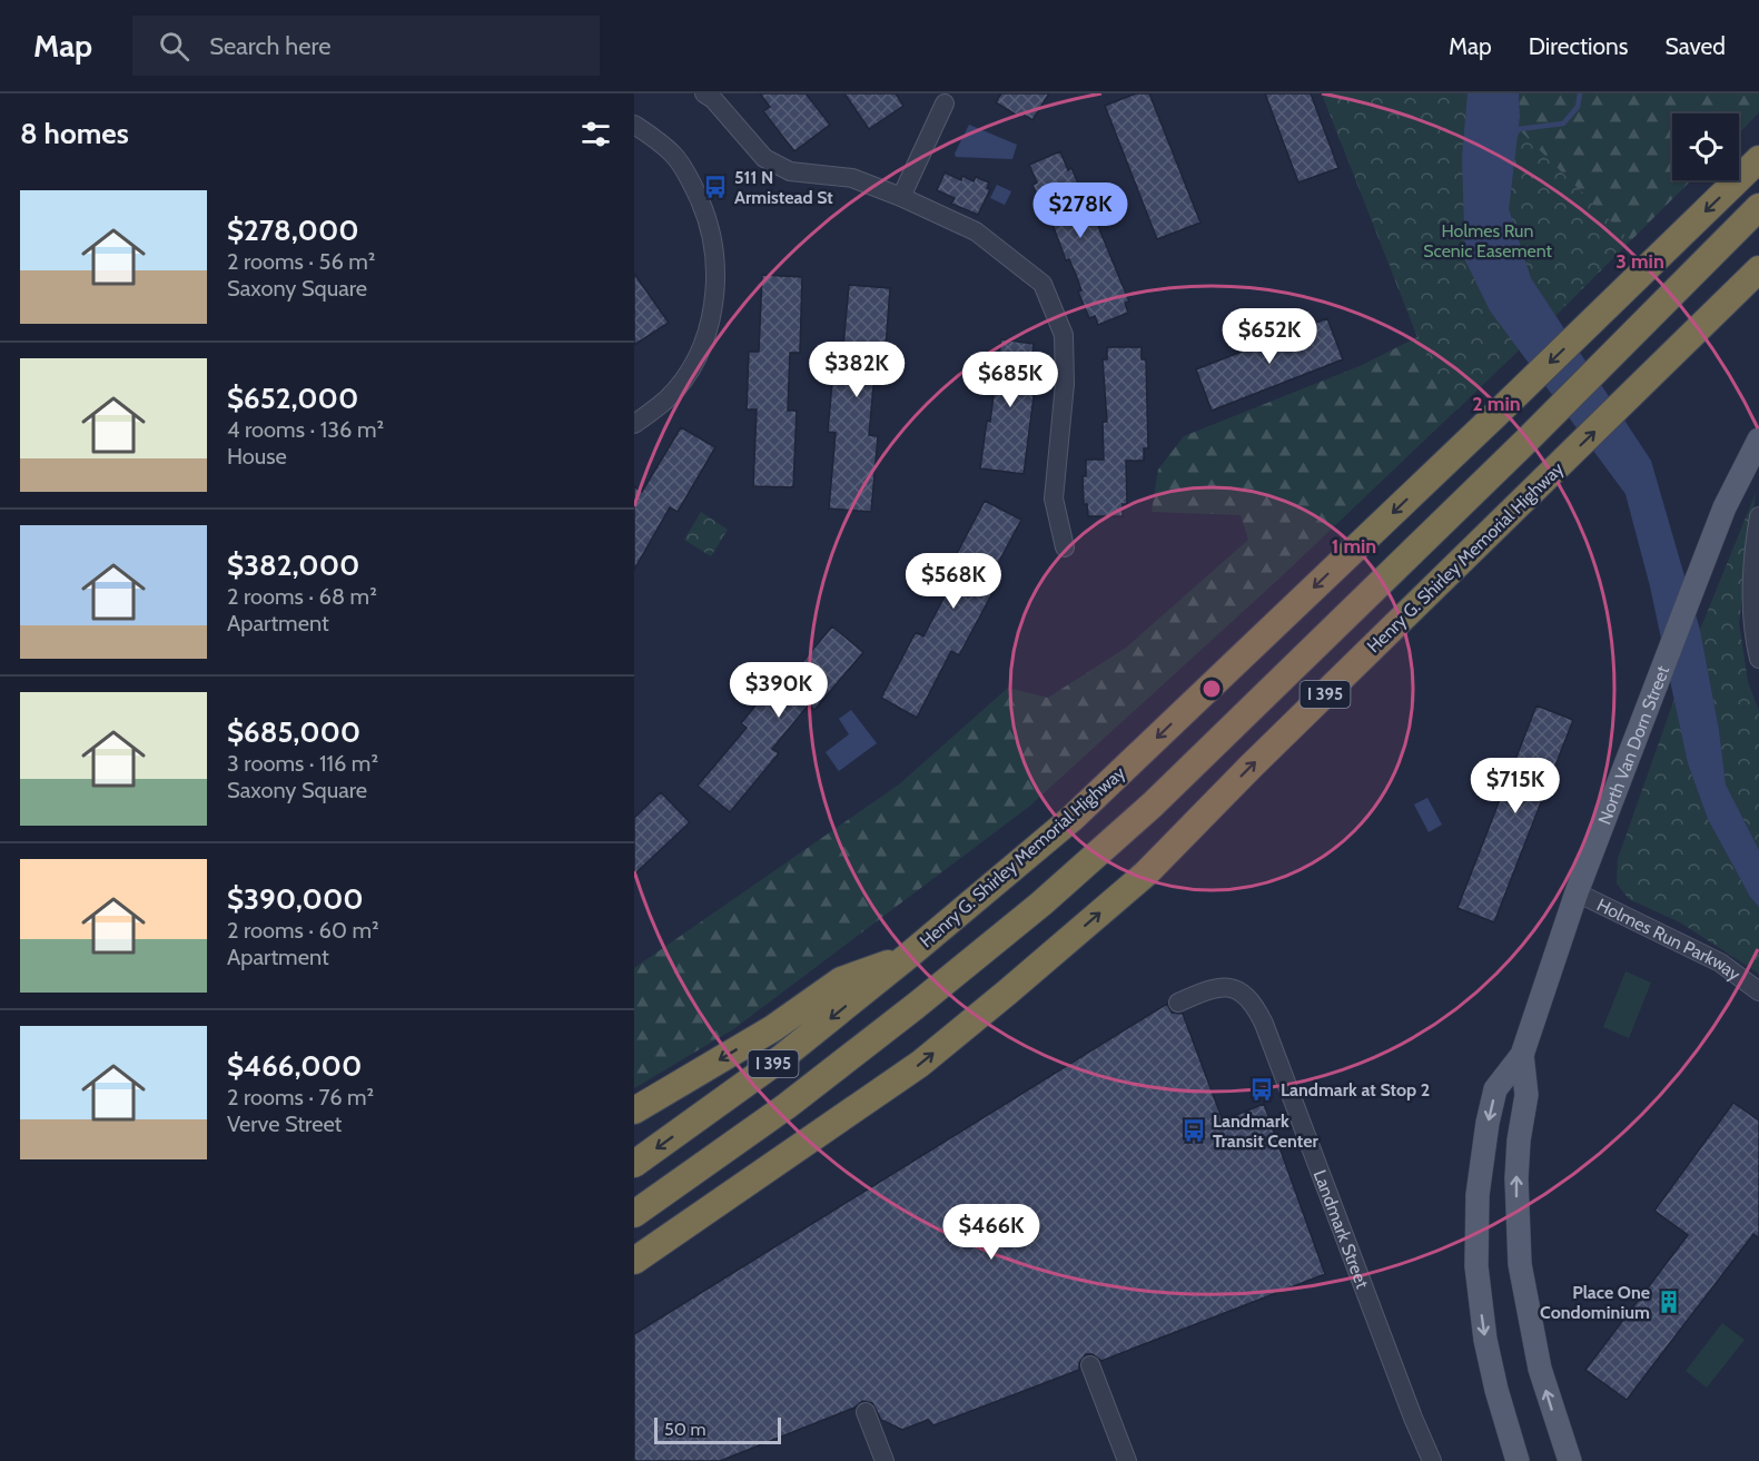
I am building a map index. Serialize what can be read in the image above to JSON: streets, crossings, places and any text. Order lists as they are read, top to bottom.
{
  "streets": {
    "highway": ["Henry G. Shirley Memorial Highway", "I 395"],
    "main road": ["North Van Dorn Street"],
    "street": ["Holmes Run Parkway", "Landmark Street"]
  },
  "crossings": [
    ["North Van Dorn Street", "Holmes Run Parkway"]
  ],
  "parks": ["Holmes Run Scenic Easement"],
  "places": {
    "bus stop": ["511 N Armistead St", "Landmark at Stop 2", "Landmark Transit Center"],
    "building": ["Place One Condominium"]
  },
  "scale_bar": "50 m",
  "page": {
    "header": "Map",
    "search": "Search here",
    "nav": ["Map", "Directions", "Saved"],
    "heading": "8 homes",
    "list": [
      {
        "name": "$278,000",
        "note": "2 rooms · 56 m² · Saxony Square"
      },
      {
        "name": "$652,000",
        "note": "4 rooms · 136 m² · House"
      },
      {
        "name": "$382,000",
        "note": "2 rooms · 68 m² · Apartment"
      },
      {
        "name": "$685,000",
        "note": "3 rooms · 116 m² · Saxony Square"
      },
      {
        "name": "$390,000",
        "note": "2 rooms · 60 m² · Apartment"
      },
      {
        "name": "$466,000",
        "note": "2 rooms · 76 m² · Verve Street"
      }
    ],
    "price": [
      "$278K",
      "$652K",
      "$382K",
      "$685K",
      "$568K",
      "$390K",
      "$715K",
      "$466K"
    ],
    "scale": "50 m"
  },
  "rings": ["3 min", "2 min", "1 min"]
}
